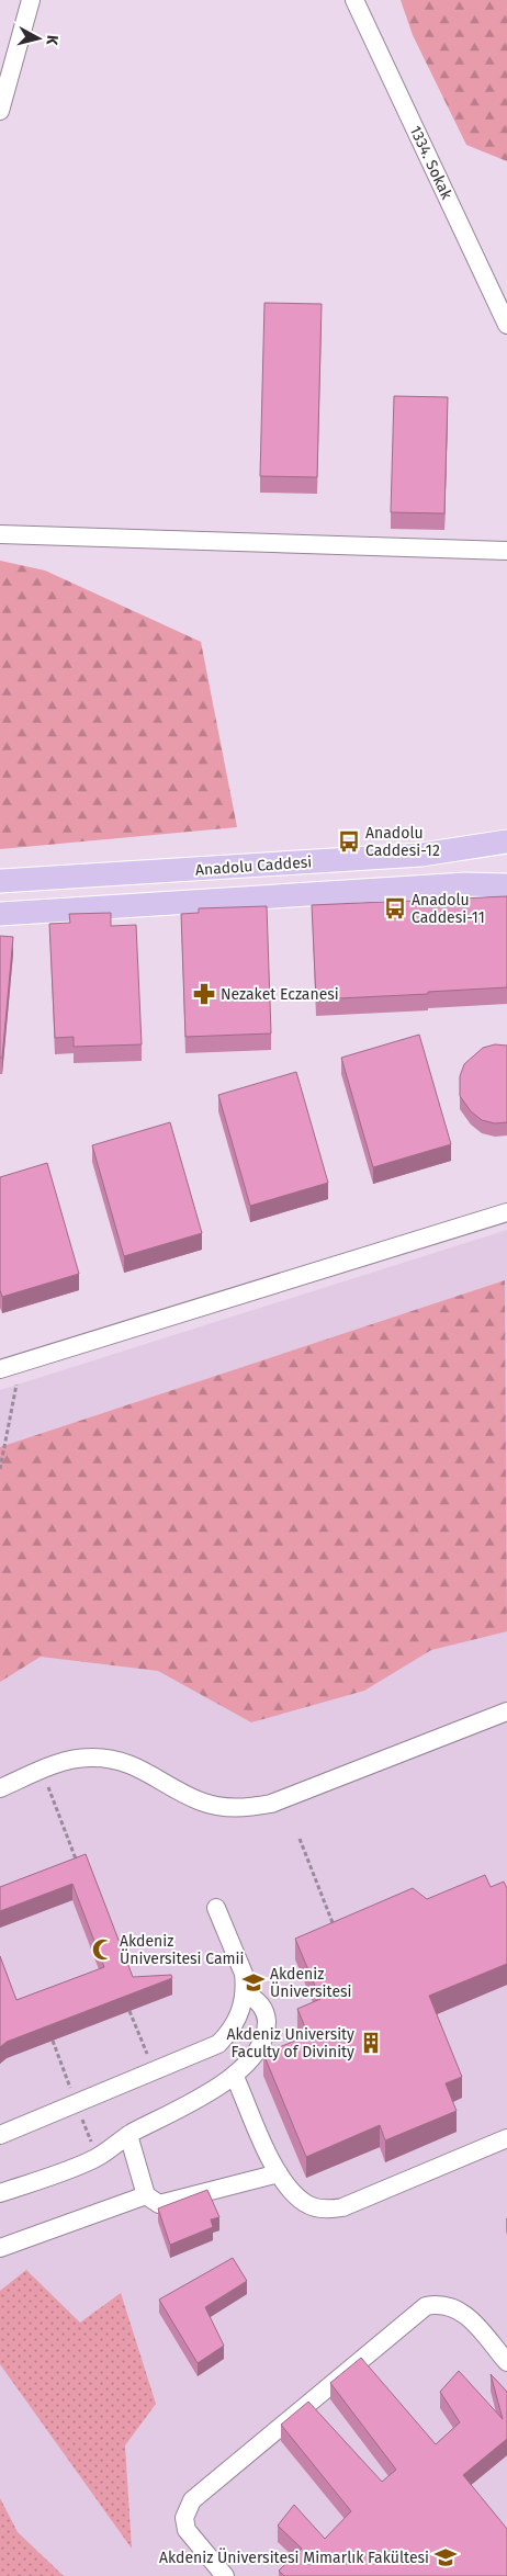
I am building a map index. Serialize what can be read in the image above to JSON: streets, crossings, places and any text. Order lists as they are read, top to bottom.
{
  "streets": {
    "main road": ["Anadolu Caddesi"],
    "street": ["1334. Sokak"]
  },
  "places": {
    "bus stop": ["Anadolu Caddesi-12", "Anadolu Caddesi-11"],
    "pharmacy": ["Nezaket Eczanesi"],
    "mosque": ["Akdeniz Üniversitesi Camii"],
    "school or university": ["Akdeniz Üniversitesi", "Akdeniz Üniversitesi Mimarlık Fakültesi"],
    "building": ["Akdeniz University Faculty of Divinity"]
  },
  "north": "right"
}
